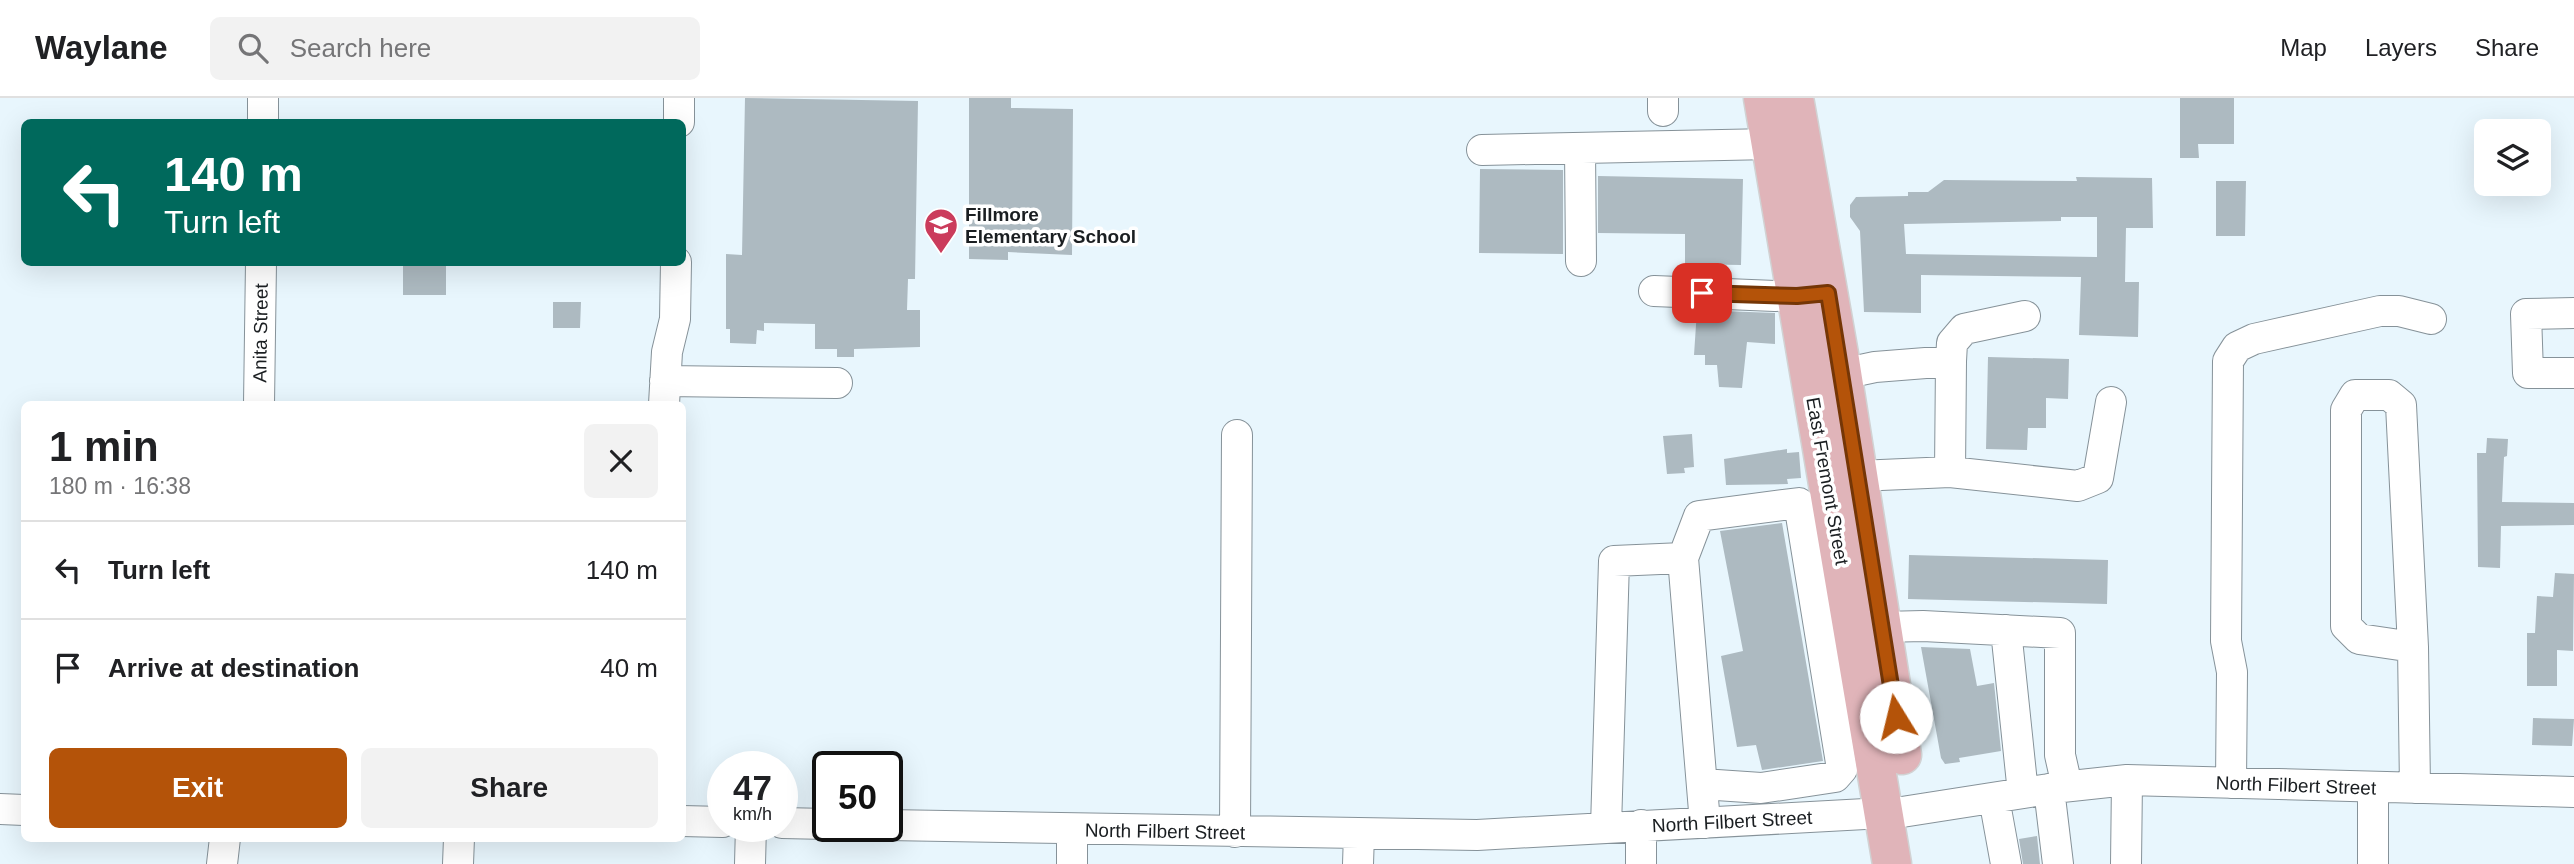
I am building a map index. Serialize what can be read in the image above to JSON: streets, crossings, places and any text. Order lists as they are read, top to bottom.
{
  "streets": {
    "main road": ["East Fremont Street"],
    "street": ["Anita Street", "North Filbert Street"]
  },
  "crossings": [
    ["East Fremont Street", "North Filbert Street"]
  ],
  "places": {
    "school or university": ["Fillmore Elementary School"]
  },
  "page": {
    "header": "Waylane",
    "search": "Search here",
    "nav": ["Map", "Layers", "Share"],
    "turn": ["140 m", "Turn left"],
    "heading": ["1 min", "180 m · 16:38"],
    "list": [
      {
        "name": "Turn left",
        "value": "140 m"
      },
      {
        "name": "Arrive at destination",
        "value": "40 m"
      }
    ],
    "buttons": ["Exit", "Share"],
    "speed": "47 km/h",
    "limit": "50"
  }
}
